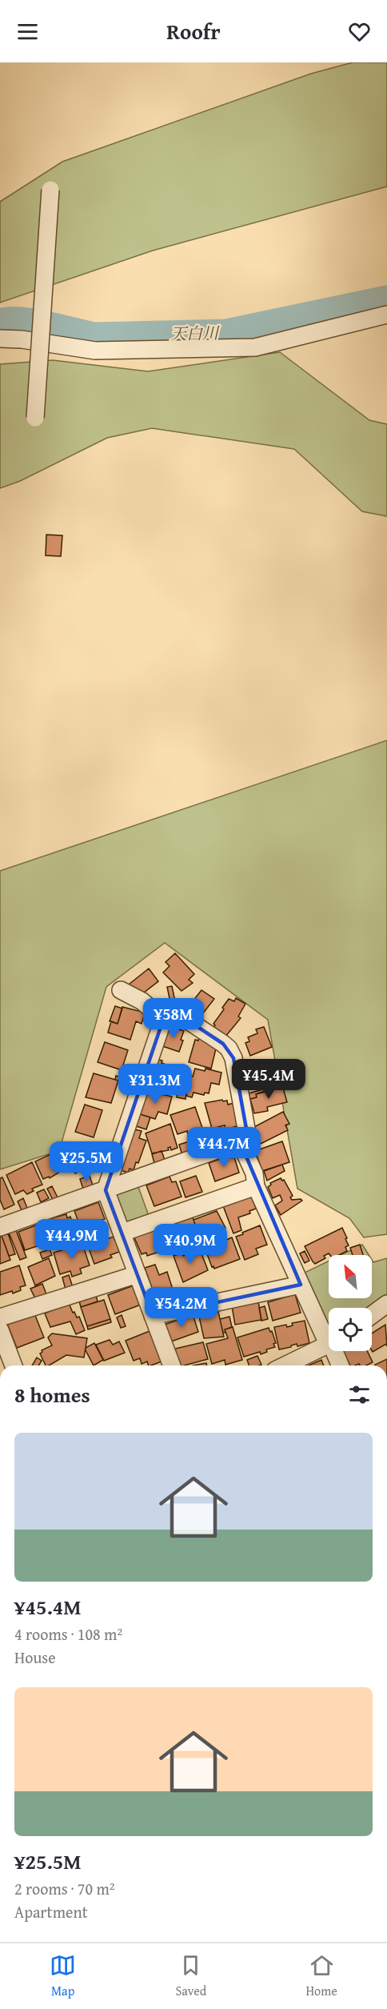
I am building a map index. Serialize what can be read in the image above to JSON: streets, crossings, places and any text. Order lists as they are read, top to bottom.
{
  "water": ["天白川"],
  "north": "top left",
  "page": {
    "header": "Roofr",
    "price": [
      "¥58M",
      "¥45.4M",
      "¥31.3M",
      "¥44.7M",
      "¥25.5M",
      "¥44.9M",
      "¥40.9M",
      "¥54.2M"
    ],
    "heading": "8 homes",
    "list": [
      {
        "name": "¥45.4M",
        "note": "4 rooms · 108 m² · House"
      },
      {
        "name": "¥25.5M",
        "note": "2 rooms · 70 m² · Apartment"
      }
    ],
    "tabs": ["Map", "Saved", "Home"]
  }
}
